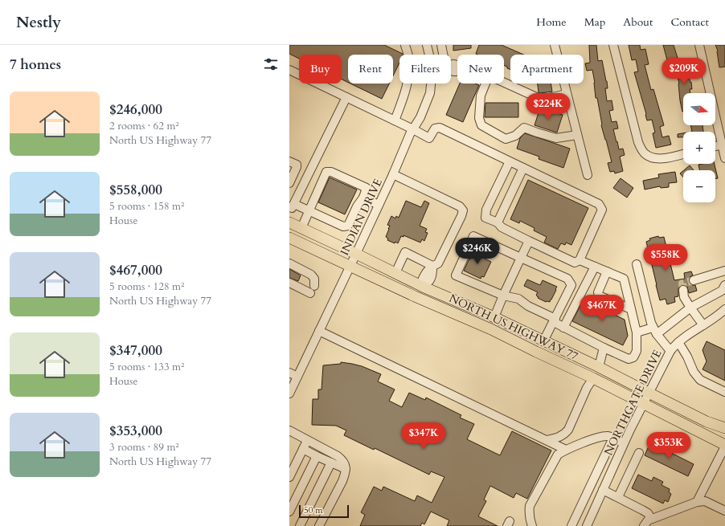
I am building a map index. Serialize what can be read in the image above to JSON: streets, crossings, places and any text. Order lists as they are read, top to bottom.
{
  "streets": {
    "main road": ["NORTH US HIGHWAY 77"],
    "street": ["INDIAN DRIVE", "NORTHGATE DRIVE"]
  },
  "crossings": [
    ["INDIAN DRIVE", "NORTH US HIGHWAY 77"],
    ["NORTH US HIGHWAY 77", "NORTHGATE DRIVE"]
  ],
  "scale_bar": "50 m",
  "north": "right",
  "page": {
    "header": "Nestly",
    "nav": [
      "Home",
      "Map",
      "About",
      "Contact"
    ],
    "heading": "7 homes",
    "chip": [
      "Buy",
      "Rent",
      "Filters",
      "New",
      "Apartment"
    ],
    "price": [
      "$209K",
      "$224K",
      "$246K",
      "$558K",
      "$467K",
      "$347K",
      "$353K"
    ],
    "list": [
      {
        "name": "$246,000",
        "note": "2 rooms · 62 m² · North US Highway 77"
      },
      {
        "name": "$558,000",
        "note": "5 rooms · 158 m² · House"
      },
      {
        "name": "$467,000",
        "note": "5 rooms · 128 m² · North US Highway 77"
      },
      {
        "name": "$347,000",
        "note": "5 rooms · 133 m² · House"
      },
      {
        "name": "$353,000",
        "note": "3 rooms · 89 m² · North US Highway 77"
      }
    ],
    "map_buttons": ["+", "−"],
    "scale": "50 m"
  }
}
